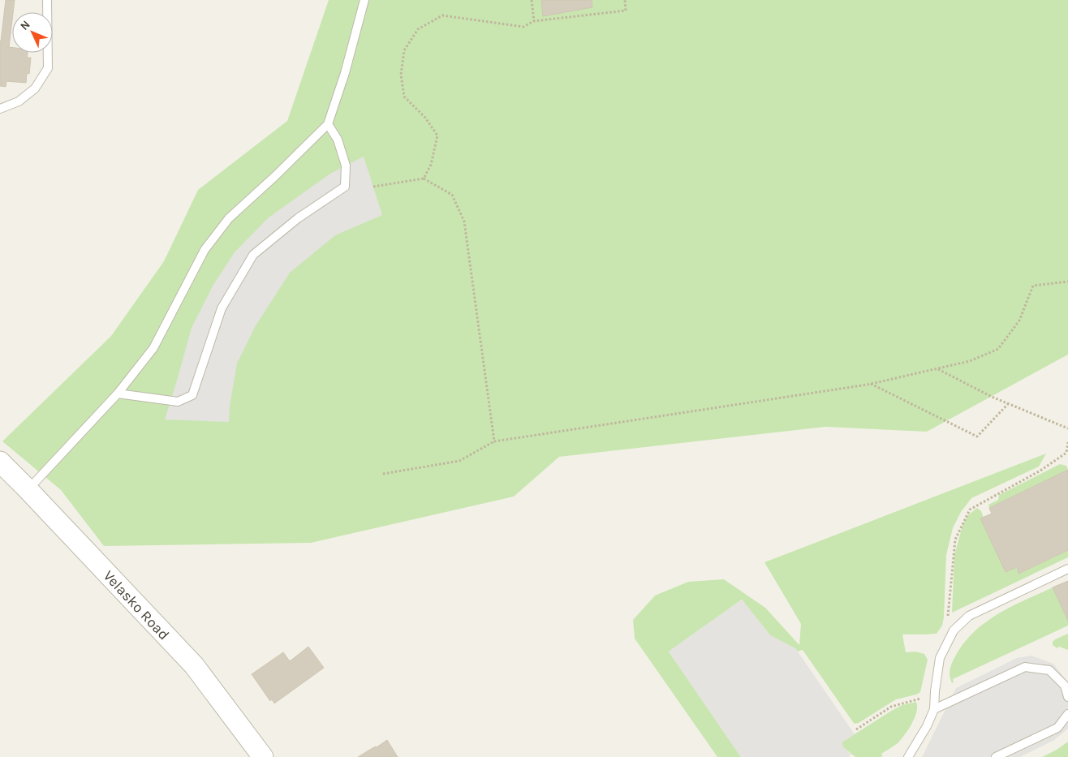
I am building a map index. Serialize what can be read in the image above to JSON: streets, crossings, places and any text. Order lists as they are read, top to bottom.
{
  "streets": {
    "street": ["Velasko Road"]
  },
  "north": "top left"
}
